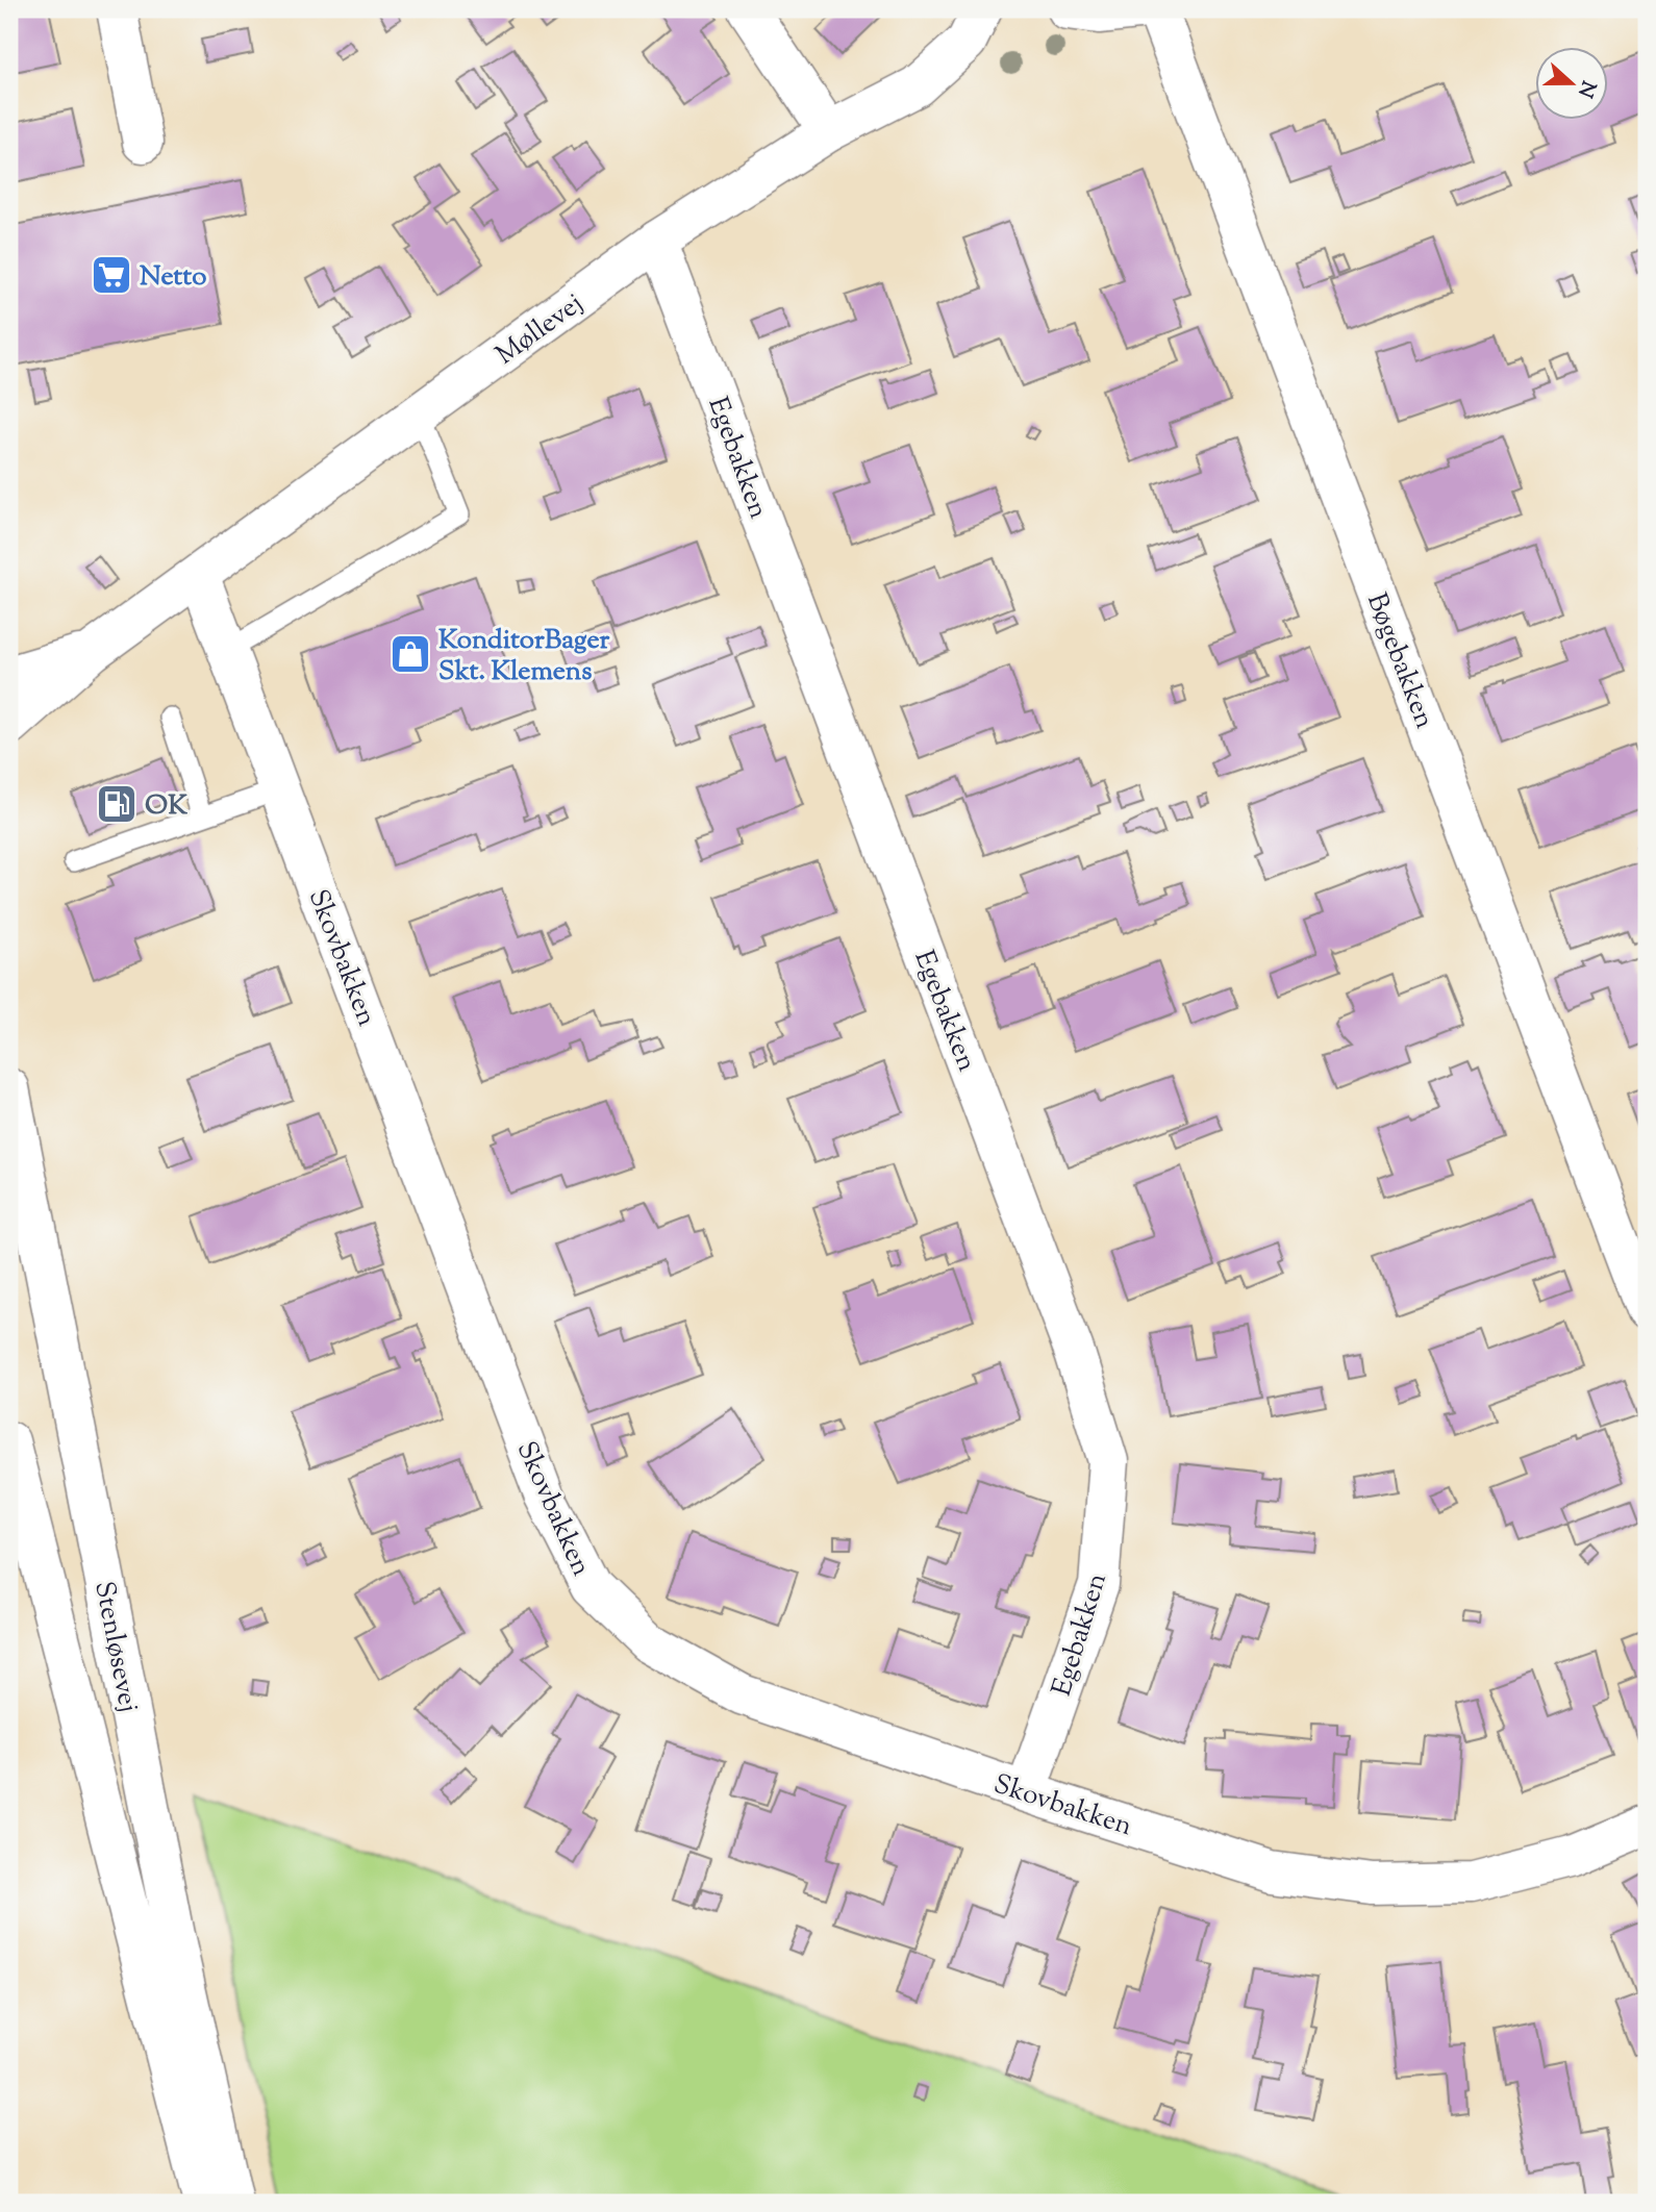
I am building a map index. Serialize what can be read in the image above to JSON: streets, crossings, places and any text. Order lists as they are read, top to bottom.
{
  "streets": {
    "street": [
      "Møllevej",
      "Egebakken",
      "Bøgebakken",
      "Skovbakken",
      "Stenløsevej"
    ]
  },
  "crossings": [
    ["Møllevej", "Egebakken"],
    ["Møllevej", "Skovbakken"],
    ["Egebakken", "Skovbakken"]
  ],
  "places": {
    "supermarket": ["Netto"],
    "shop": ["KonditorBager Skt. Klemens"],
    "fuel station": ["OK"]
  },
  "north": "right"
}
